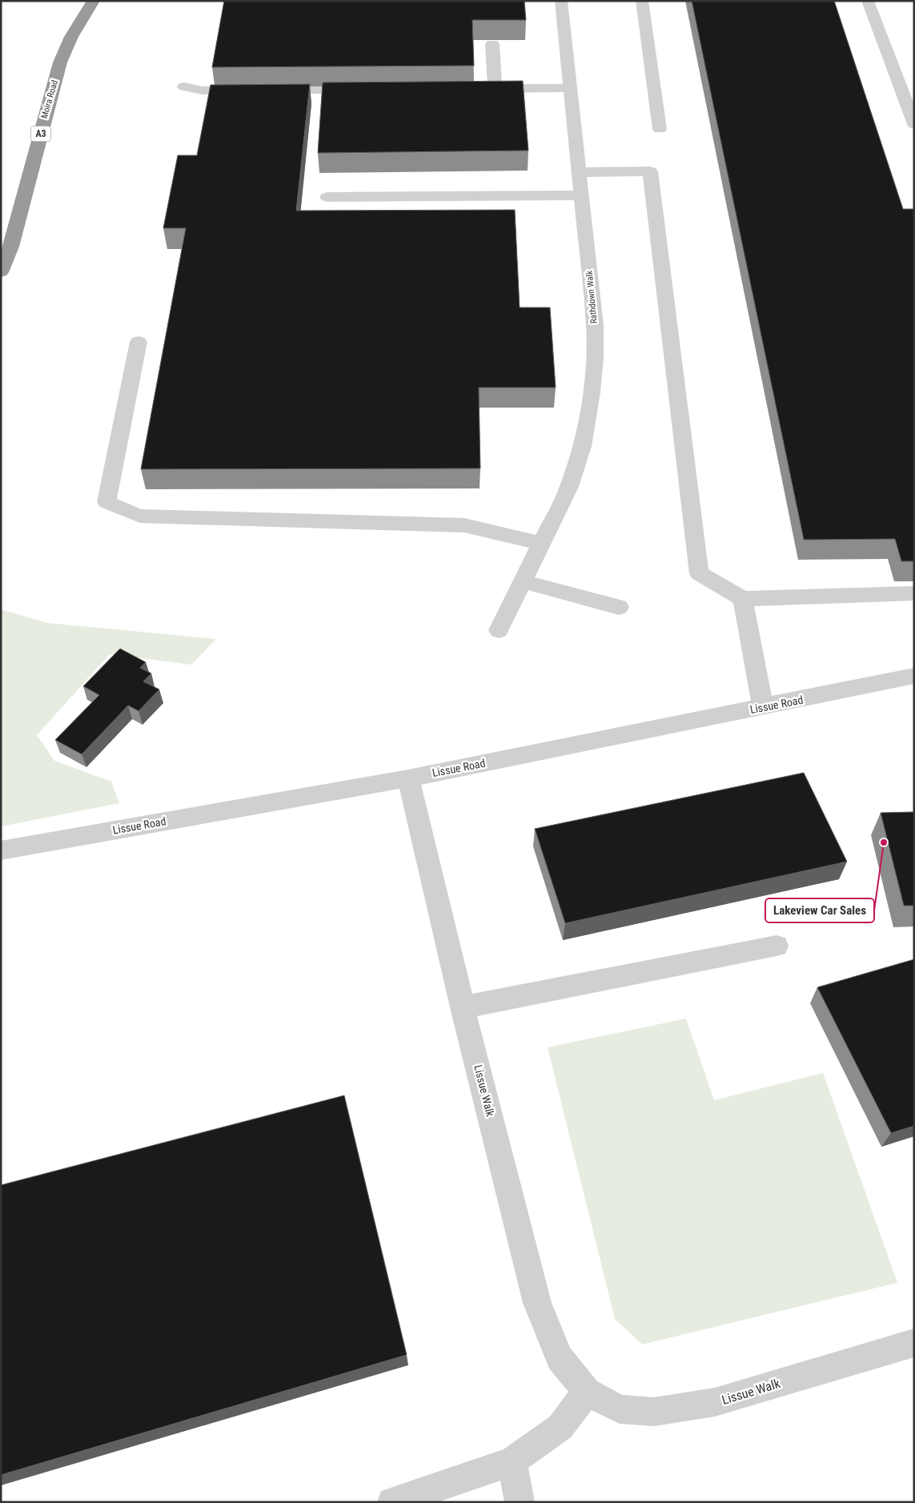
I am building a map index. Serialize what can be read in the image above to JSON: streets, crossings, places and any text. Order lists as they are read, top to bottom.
{
  "streets": {
    "highway": ["Moira Road", "A3"],
    "street": ["Rathdown Walk", "Lissue Road", "Lissue Walk"]
  },
  "crossings": [
    ["Lissue Road", "Lissue Walk"]
  ],
  "places": ["Lakeview Car Sales"]
}
